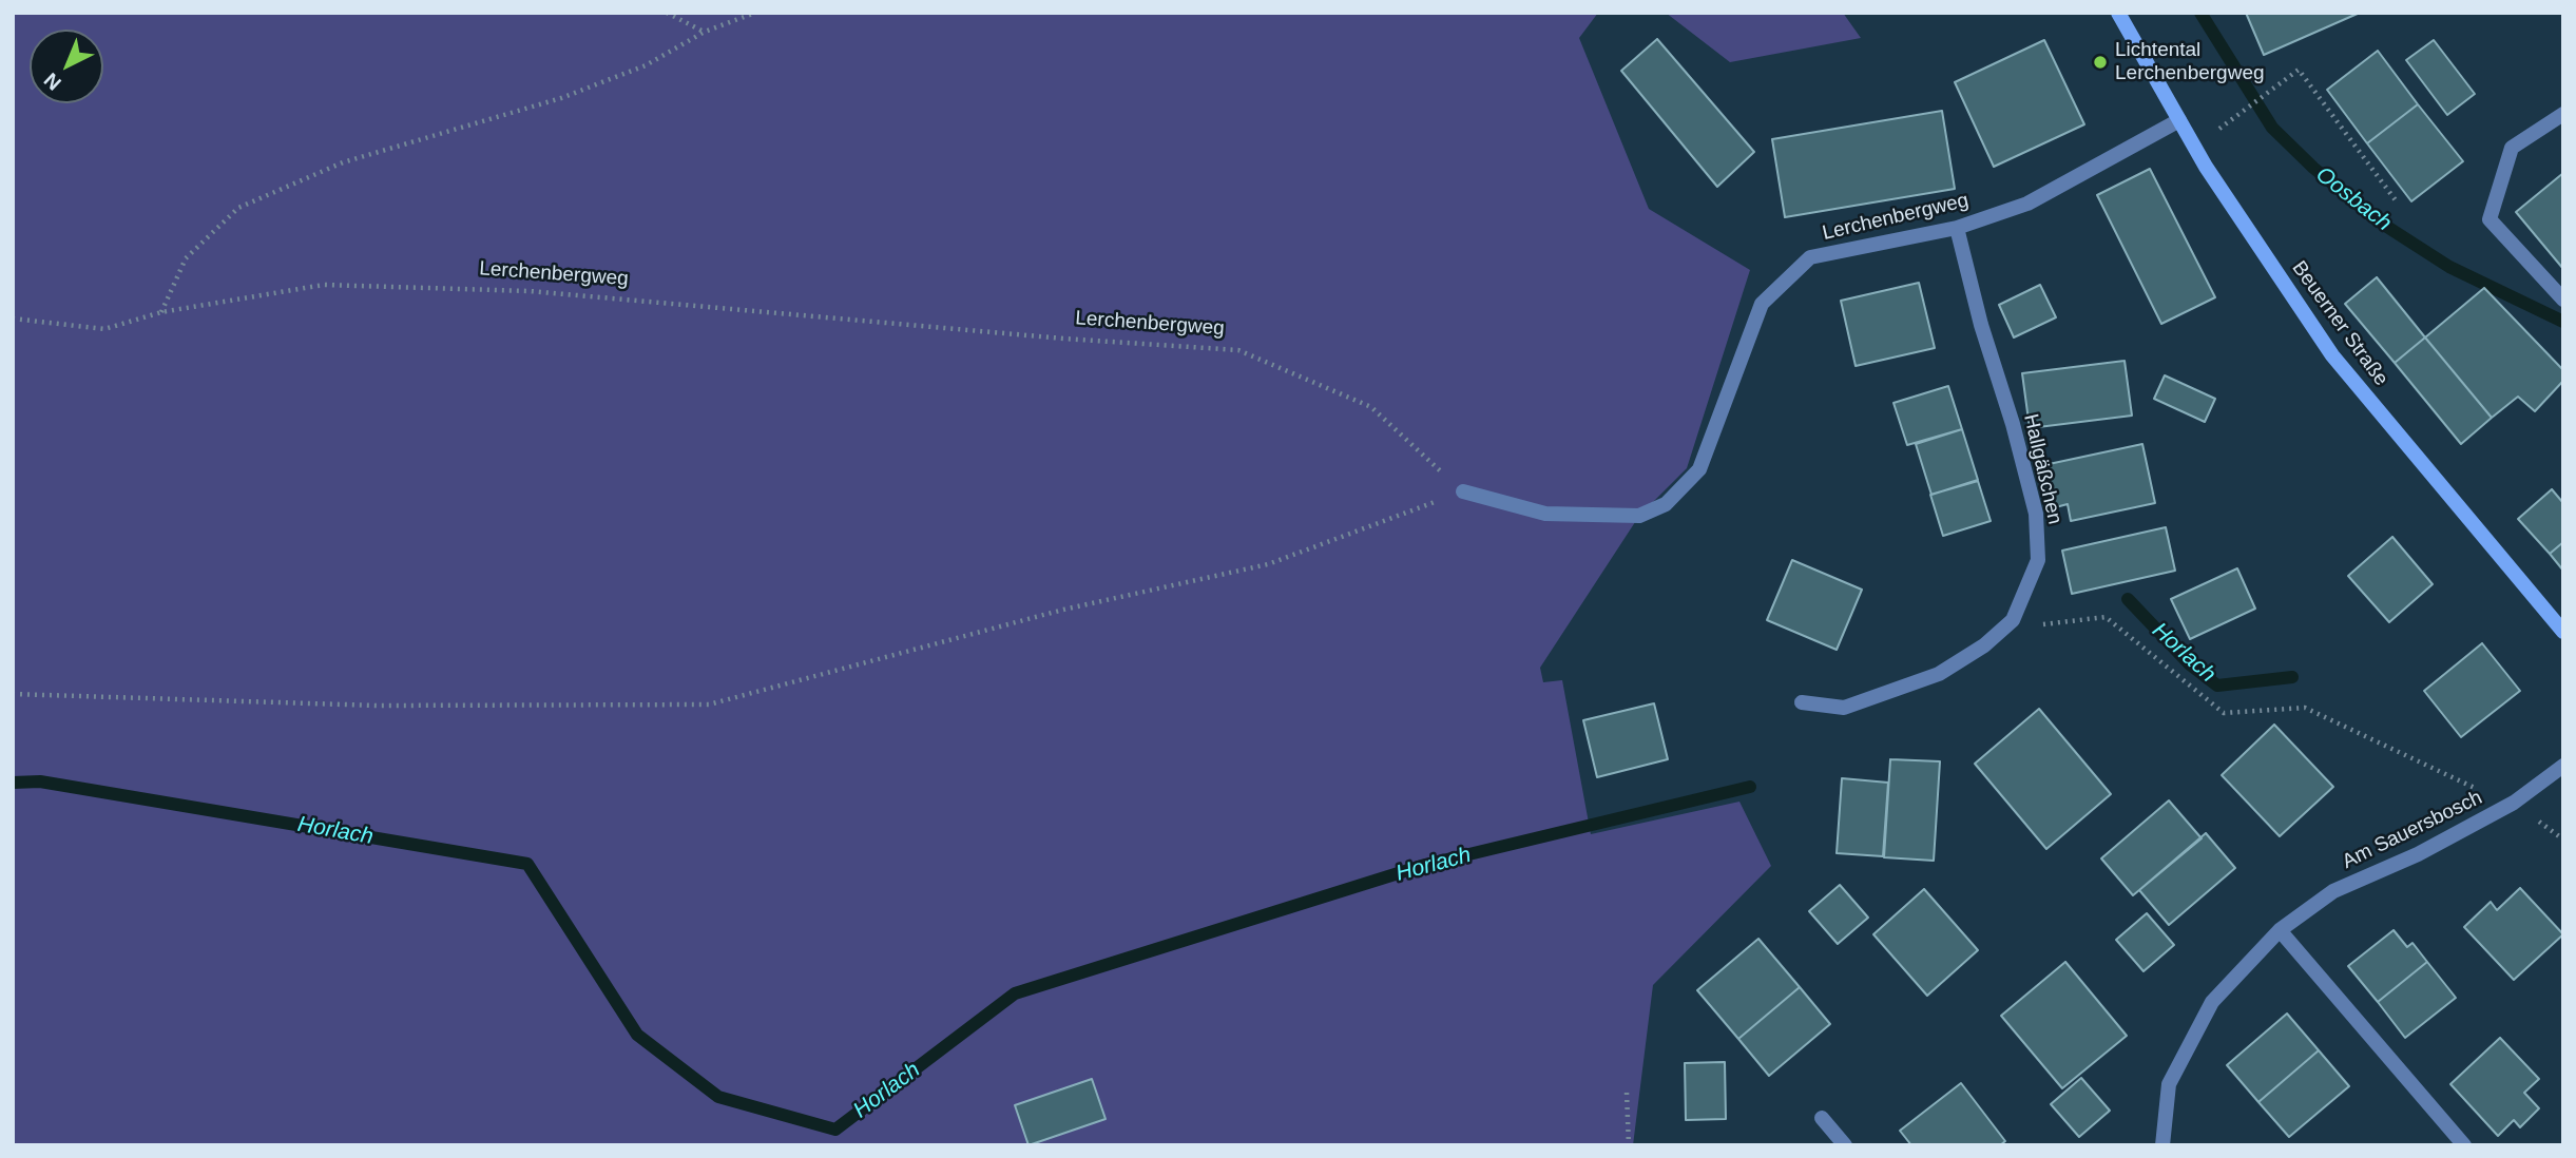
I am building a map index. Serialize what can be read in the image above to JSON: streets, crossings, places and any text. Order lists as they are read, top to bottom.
{
  "streets": {
    "main road": ["Beuerner Straße"],
    "street": ["Lerchenbergweg", "Hallgäßchen", "Am Sauersbosch"]
  },
  "crossings": [
    ["Lerchenbergweg", "Beuerner Straße"],
    ["Lerchenbergweg", "Hallgäßchen"]
  ],
  "water": ["Oosbach", "Horlach"],
  "places": ["Lichtental Lerchenbergweg"],
  "north": "bottom left"
}
